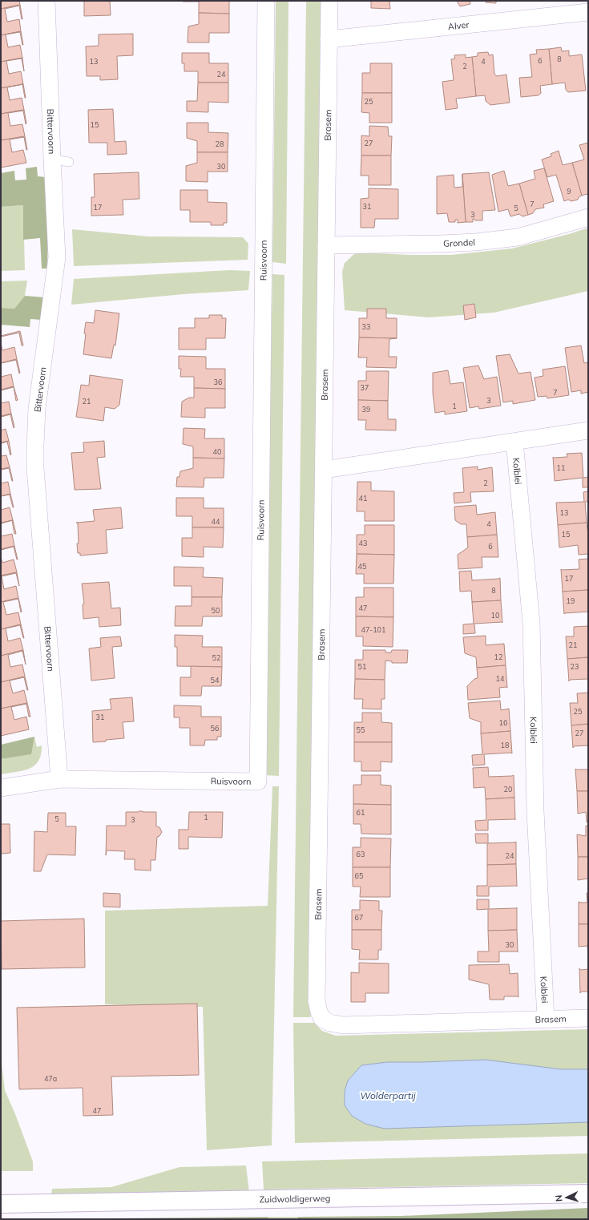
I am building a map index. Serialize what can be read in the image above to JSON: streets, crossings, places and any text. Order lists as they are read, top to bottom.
{
  "streets": {
    "main road": ["Zuidwoldigerweg"],
    "street": [
      "Alver",
      "Brasem",
      "Bittervoorn",
      "Grondel",
      "Ruisvoorn",
      "Kolblei"
    ]
  },
  "crossings": [
    ["Alver", "Brasem"],
    ["Brasem", "Grondel"],
    ["Brasem", "Kolblei"],
    ["Bittervoorn", "Ruisvoorn"]
  ],
  "water": ["Wolderpartij"],
  "house_numbers": [
    "8",
    "6",
    "13",
    "4",
    "2",
    "24",
    "25",
    "15",
    "27",
    "28",
    "30",
    "9",
    "7",
    "31",
    "17",
    "5",
    "3",
    "33",
    "36",
    "37",
    "7",
    "3",
    "21",
    "1",
    "39",
    "40",
    "11",
    "2",
    "41",
    "13",
    "44",
    "4",
    "15",
    "43",
    "6",
    "45",
    "17",
    "8",
    "19",
    "47",
    "50",
    "10",
    "47-101",
    "21",
    "12",
    "52",
    "51",
    "23",
    "14",
    "54",
    "25",
    "31",
    "16",
    "56",
    "55",
    "27",
    "18",
    "20",
    "61",
    "1",
    "5",
    "3",
    "63",
    "24",
    "65",
    "67",
    "30",
    "47a",
    "47"
  ],
  "north": "left"
}
